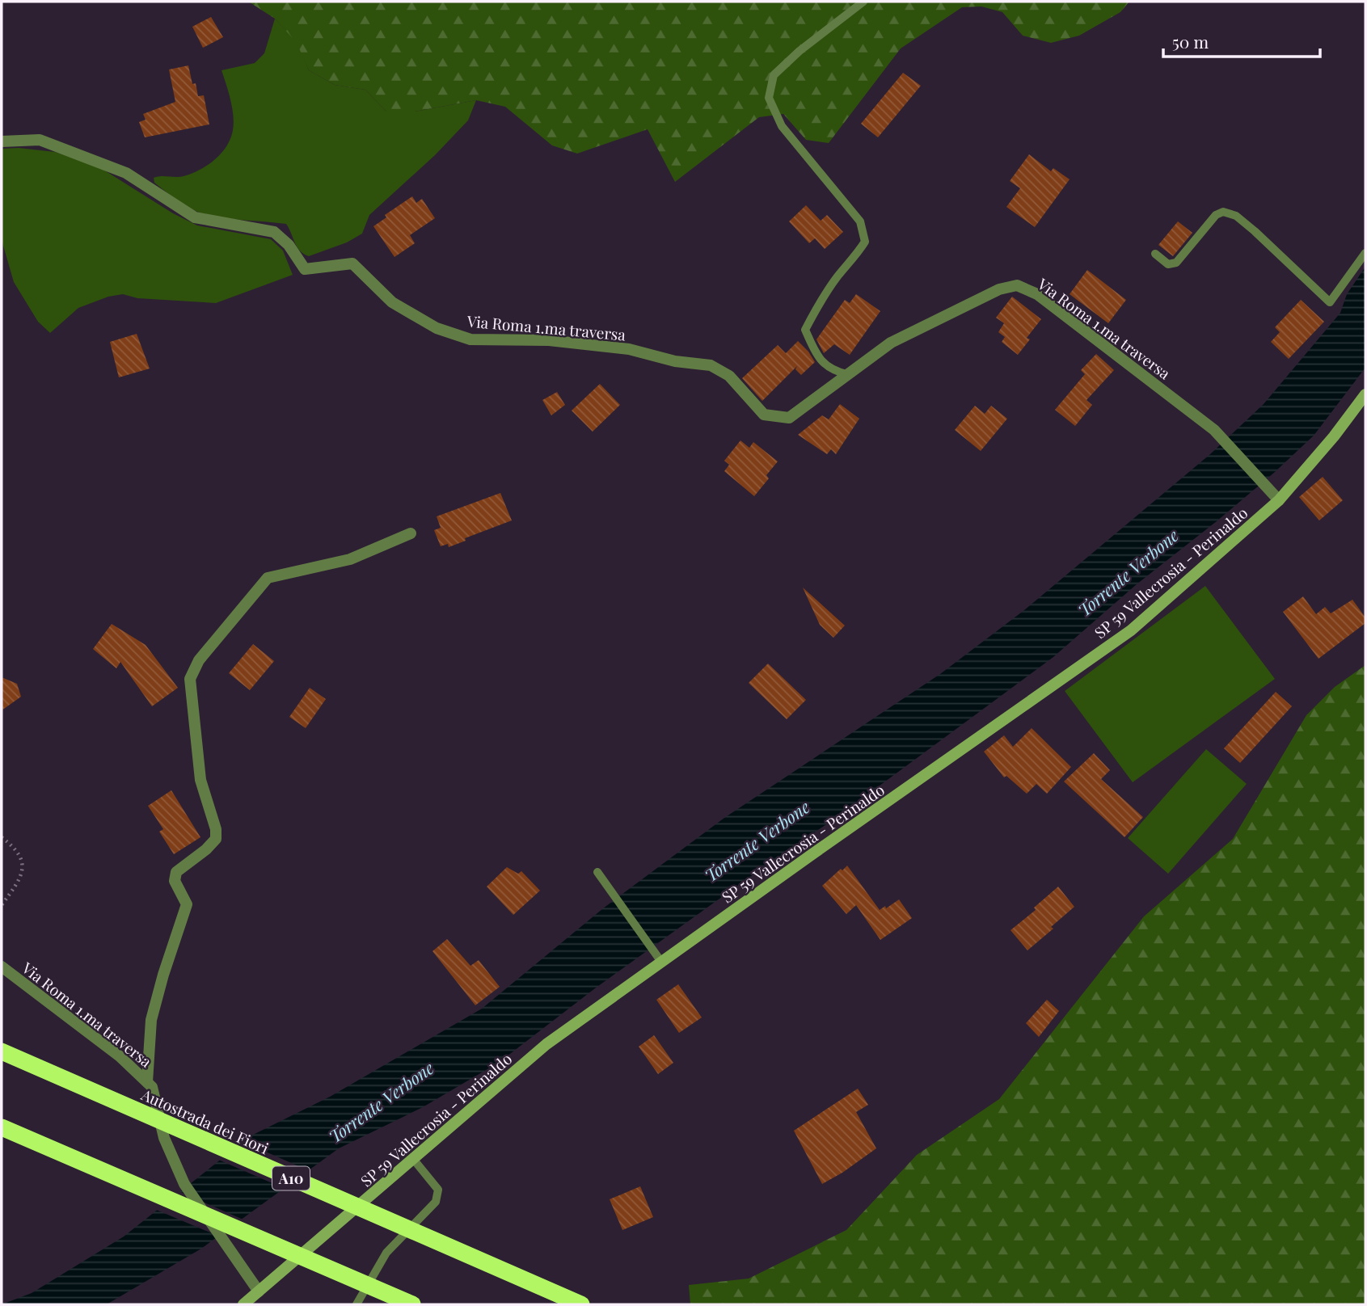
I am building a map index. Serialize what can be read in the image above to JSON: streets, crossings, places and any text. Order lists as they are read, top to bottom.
{
  "streets": {
    "highway": ["Autostrada dei Fiori", "A10"],
    "main road": ["SP 59 Vallecrosia - Perinaldo"],
    "street": ["Via Roma 1.ma traversa"]
  },
  "crossings": [
    ["Via Roma 1.ma traversa", "SP 59 Vallecrosia - Perinaldo"]
  ],
  "water": ["Torrente Verbone"],
  "scale_bar": "50 m"
}
